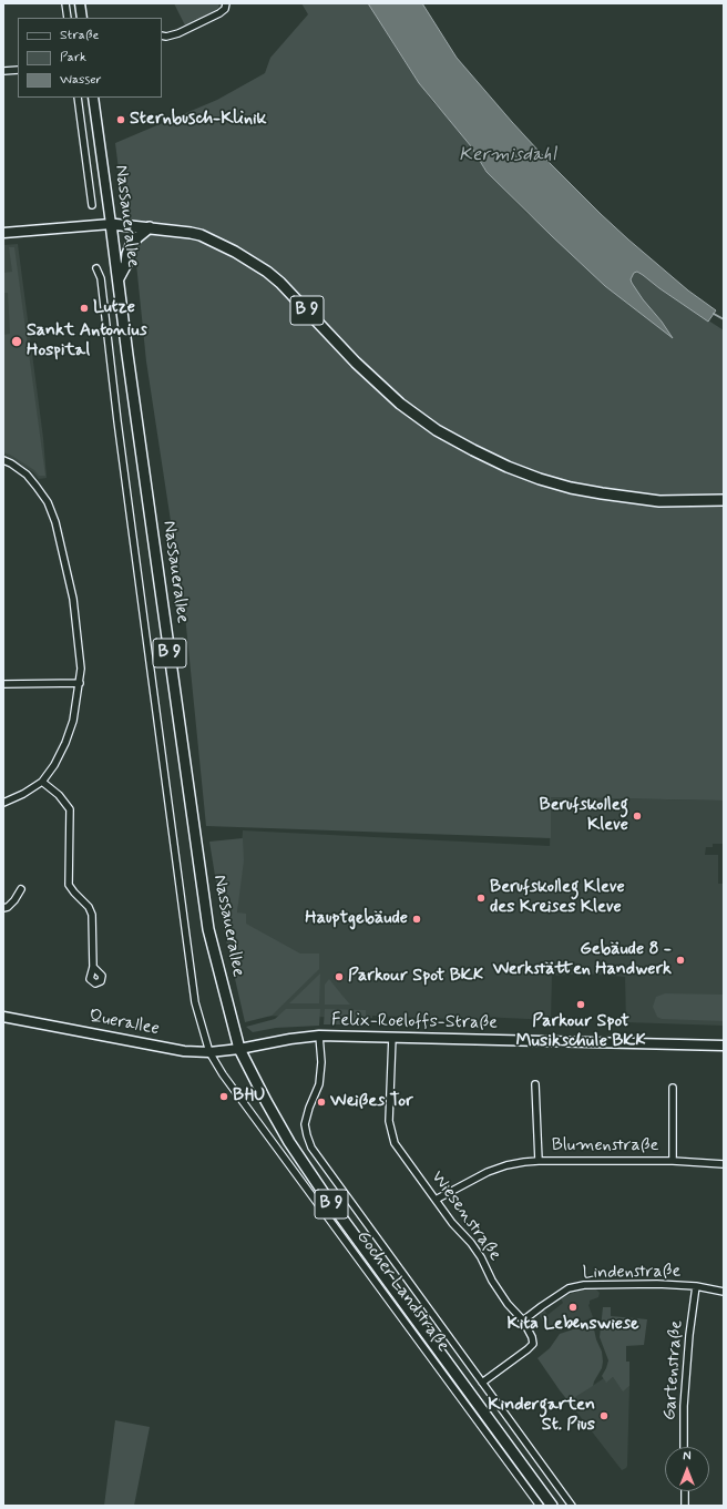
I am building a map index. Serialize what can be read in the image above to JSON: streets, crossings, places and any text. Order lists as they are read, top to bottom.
{
  "streets": {
    "main road": ["Nassauerallee", "B 9", "Gocher Landstraße"],
    "street": [
      "Felix-Roeloffs-Straße",
      "Querallee",
      "Blumenstraße",
      "Wiesenstraße",
      "Lindenstraße",
      "Gartenstraße"
    ]
  },
  "crossings": [
    ["Nassauerallee", "B 9"],
    ["Nassauerallee", "Felix-Roeloffs-Straße"],
    ["Nassauerallee", "Querallee"],
    ["Nassauerallee", "Gocher Landstraße"],
    ["Felix-Roeloffs-Straße", "Querallee"],
    ["Felix-Roeloffs-Straße", "Wiesenstraße"],
    ["Felix-Roeloffs-Straße", "Gocher Landstraße"],
    ["Querallee", "Gocher Landstraße"],
    ["Blumenstraße", "Wiesenstraße"],
    ["Wiesenstraße", "Lindenstraße"],
    ["Wiesenstraße", "Gocher Landstraße"],
    ["Lindenstraße", "Gartenstraße"]
  ],
  "water": ["Kermisdahl"],
  "places": [
    "Sternbusch-Klinik",
    "Lutze",
    "Sankt Antonius Hospital",
    "Berufskolleg Kleve",
    "Berufskolleg Kleve des Kreises Kleve",
    "Hauptgebäude",
    "Gebäude 8 - Werkstätten Handwerk",
    "Parkour Spot BKK",
    "Parkour Spot Musikschule BKK",
    "BHU",
    "Weißes Tor",
    "Kita Lebenswiese",
    "Kindergarten St. Pius"
  ],
  "legend": ["Straße", "Park", "Wasser"],
  "north": "top"
}
